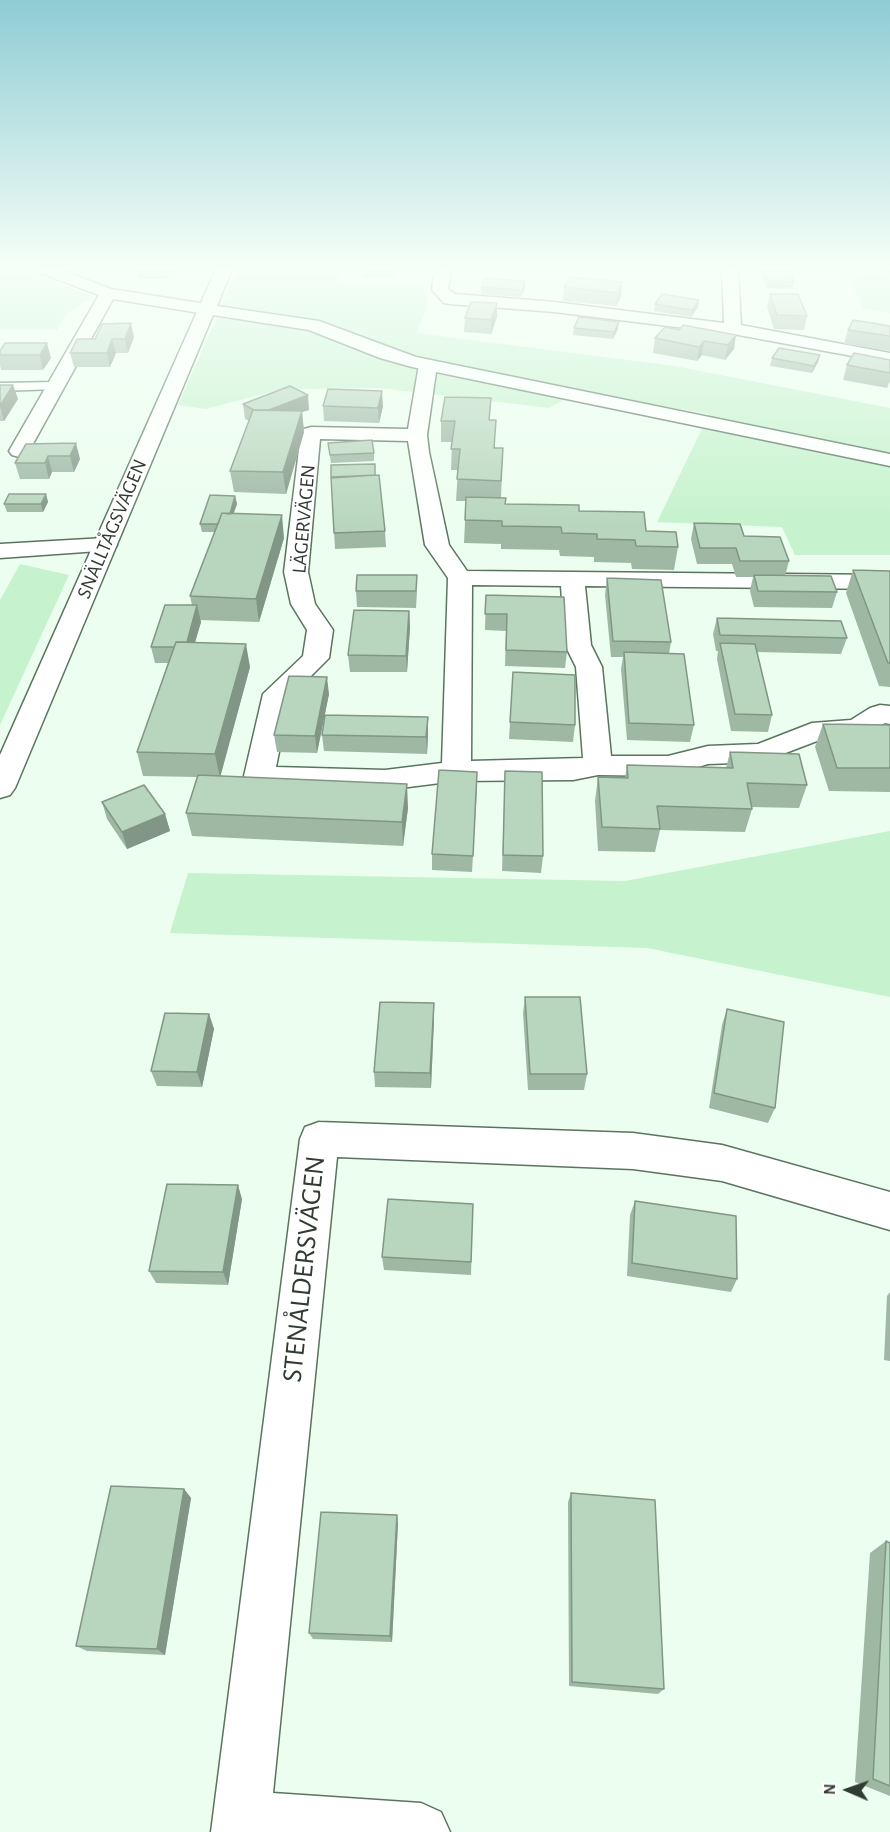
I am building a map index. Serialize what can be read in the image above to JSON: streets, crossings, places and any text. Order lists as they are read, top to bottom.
{
  "streets": {
    "street": ["LÄGERVÄGEN", "SNÄLLTÅGSVÄGEN", "STENÅLDERSVÄGEN"]
  },
  "north": "left"
}
